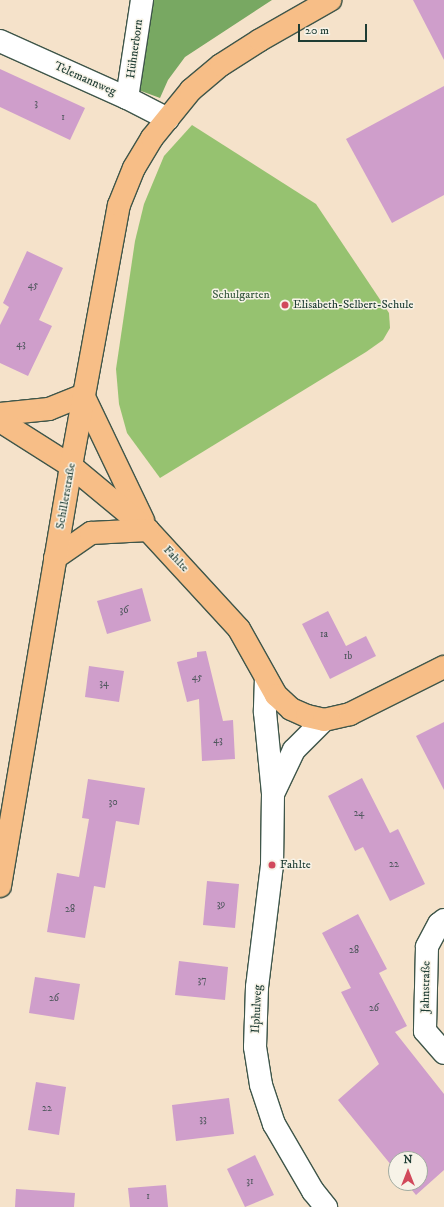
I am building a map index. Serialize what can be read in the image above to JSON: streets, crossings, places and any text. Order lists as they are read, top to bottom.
{
  "streets": {
    "main road": ["Schillerstraße", "Fahlte"],
    "street": [
      "Hühnerborn",
      "Telemannweg",
      "Jahnstraße",
      "Ilphulweg"
    ]
  },
  "crossings": [
    ["Hühnerborn", "Telemannweg"],
    ["Telemannweg", "Schillerstraße"],
    ["Schillerstraße", "Fahlte"],
    ["Fahlte", "Ilphulweg"]
  ],
  "parks": ["Schulgarten"],
  "places": ["Elisabeth-Selbert-Schule", "Fahlte"],
  "house_numbers": [
    "3",
    "1",
    "45",
    "43",
    "36",
    "1a",
    "1b",
    "45",
    "34",
    "43",
    "30",
    "24",
    "22",
    "39",
    "28",
    "28",
    "37",
    "26",
    "26",
    "22",
    "33",
    "31",
    "1"
  ],
  "scale_bar": "20 m",
  "north": "top"
}
